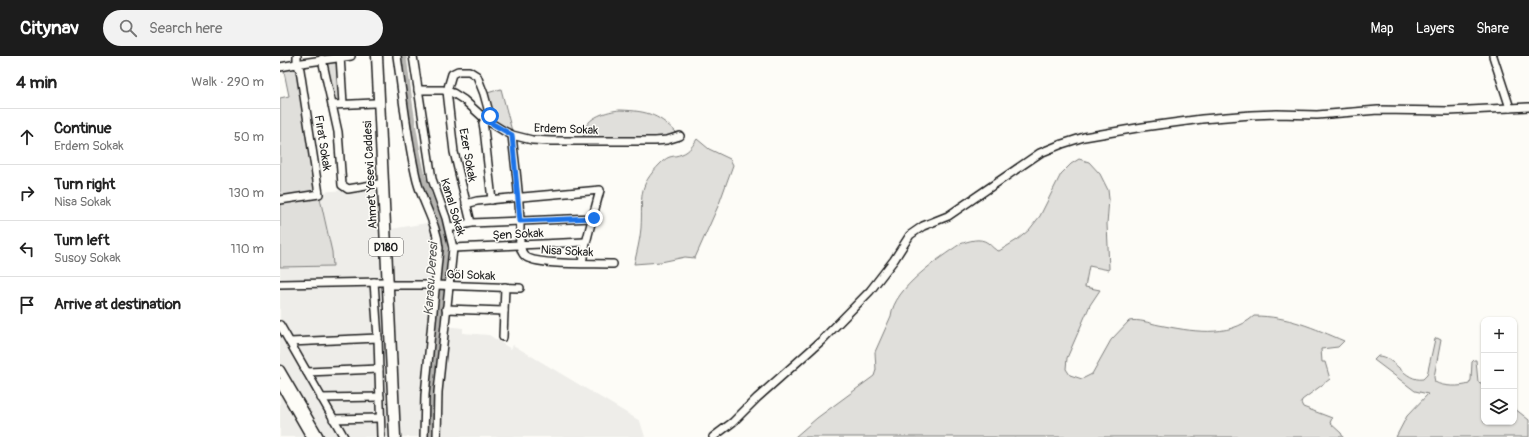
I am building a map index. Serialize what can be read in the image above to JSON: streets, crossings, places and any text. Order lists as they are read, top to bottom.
{
  "streets": {
    "highway": ["Ahmet Yesevi Caddesi", "D180"],
    "street": [
      "Erdem Sokak",
      "Fırat Sokak",
      "Ezer Sokak",
      "Kanal Sokak",
      "Şen Sokak",
      "Nisa Sokak",
      "Göl Sokak"
    ]
  },
  "crossings": [
    ["Erdem Sokak", "Ezer Sokak"],
    ["Erdem Sokak", "Kanal Sokak"],
    ["Ahmet Yesevi Caddesi", "Göl Sokak"],
    ["Kanal Sokak", "Şen Sokak"],
    ["Kanal Sokak", "Göl Sokak"],
    ["Şen Sokak", "Nisa Sokak"]
  ],
  "water": ["Karasu Deresi"],
  "page": {
    "header": "Citynav",
    "search": "Search here",
    "nav": ["Map", "Layers", "Share"],
    "heading": ["4 min", "Walk · 290 m"],
    "list": [
      ["Continue", "Erdem Sokak", "50 m"],
      ["Turn right", "Nisa Sokak", "130 m"],
      ["Turn left", "Susoy Sokak", "110 m"],
      "Arrive at destination"
    ],
    "map_buttons": ["+", "−"]
  }
}
